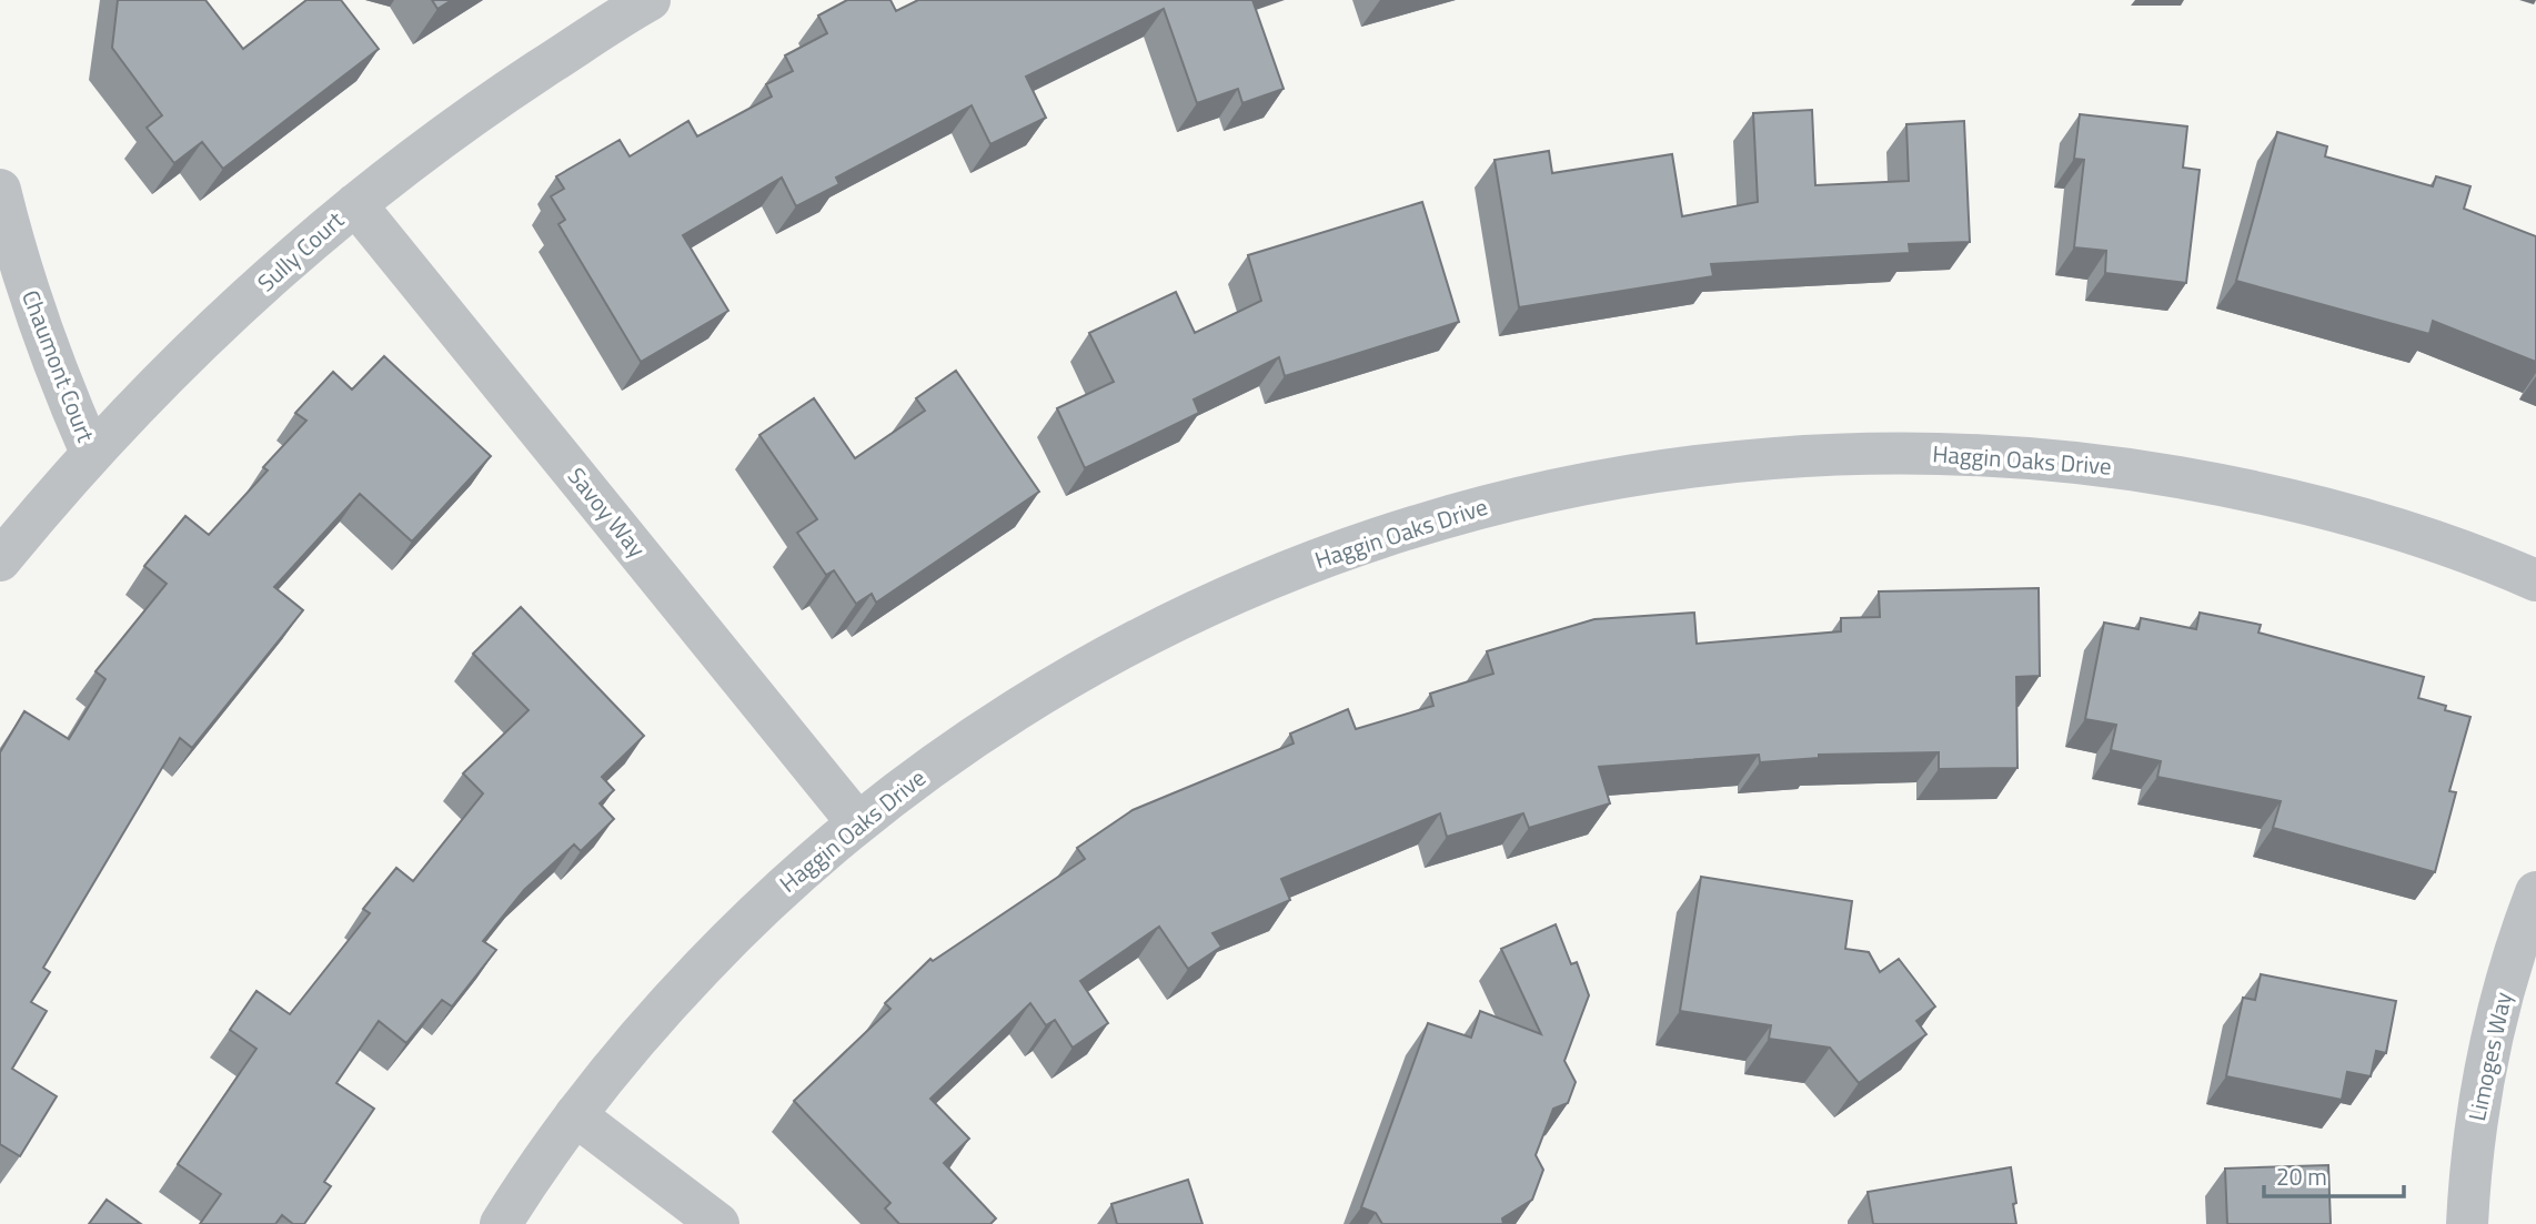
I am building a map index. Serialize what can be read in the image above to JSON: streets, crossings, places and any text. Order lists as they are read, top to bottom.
{
  "streets": {
    "street": [
      "Sully Court",
      "Chaumont Court",
      "Haggin Oaks Drive",
      "Savoy Way",
      "Limoges Way"
    ]
  },
  "crossings": [
    ["Sully Court", "Chaumont Court"],
    ["Sully Court", "Savoy Way"],
    ["Haggin Oaks Drive", "Savoy Way"]
  ],
  "scale_bar": "20 m"
}
